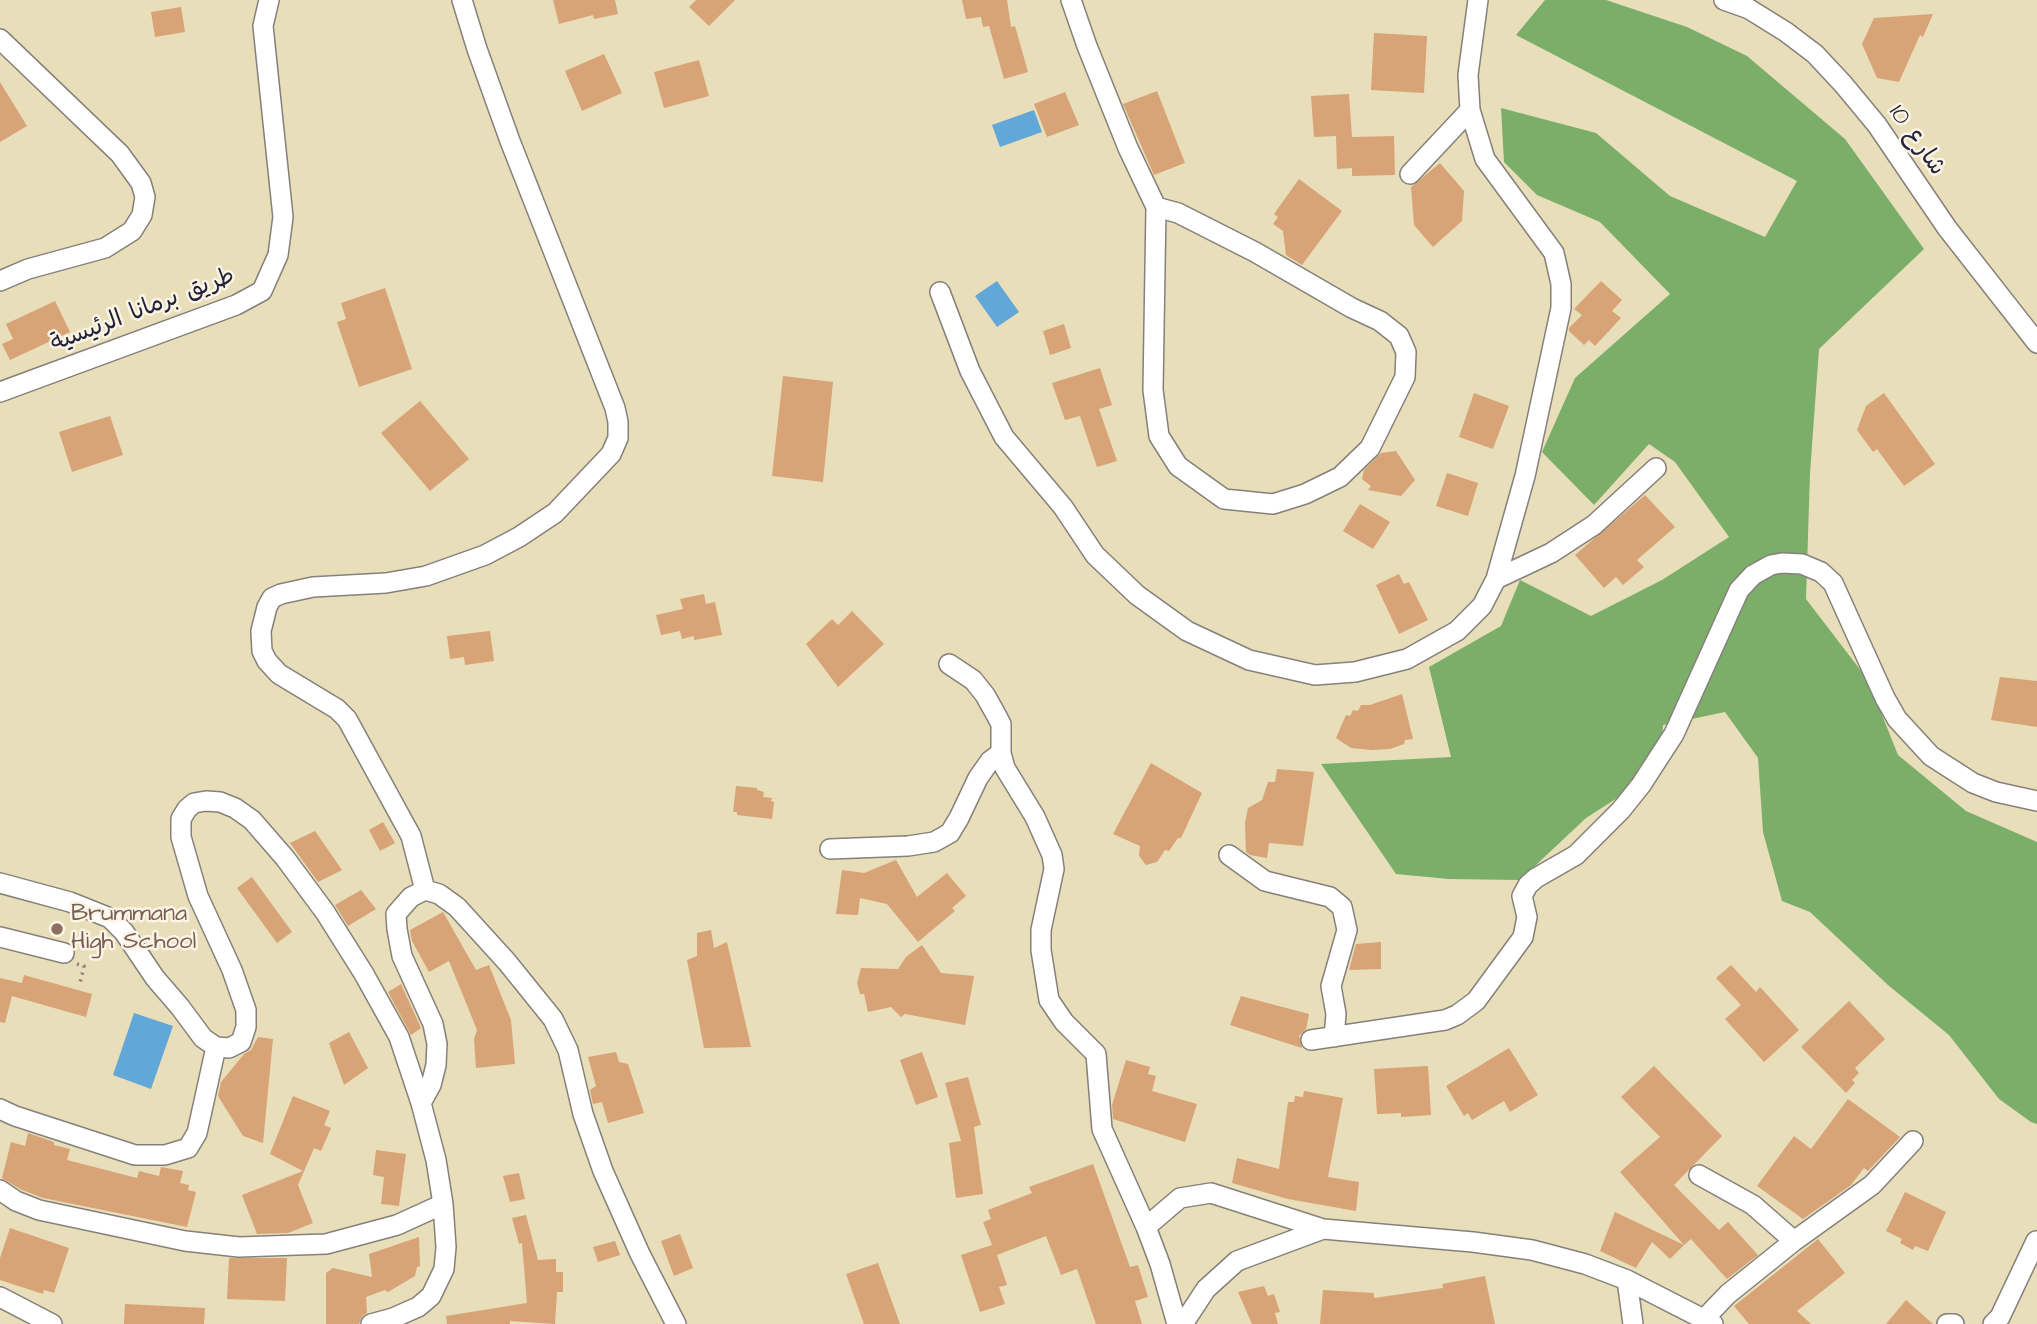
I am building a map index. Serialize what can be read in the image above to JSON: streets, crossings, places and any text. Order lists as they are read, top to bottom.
{
  "streets": {
    "street": ["شارع 10", "طريق برمانا الرئيسية"]
  },
  "places": ["Brummana High School"]
}
